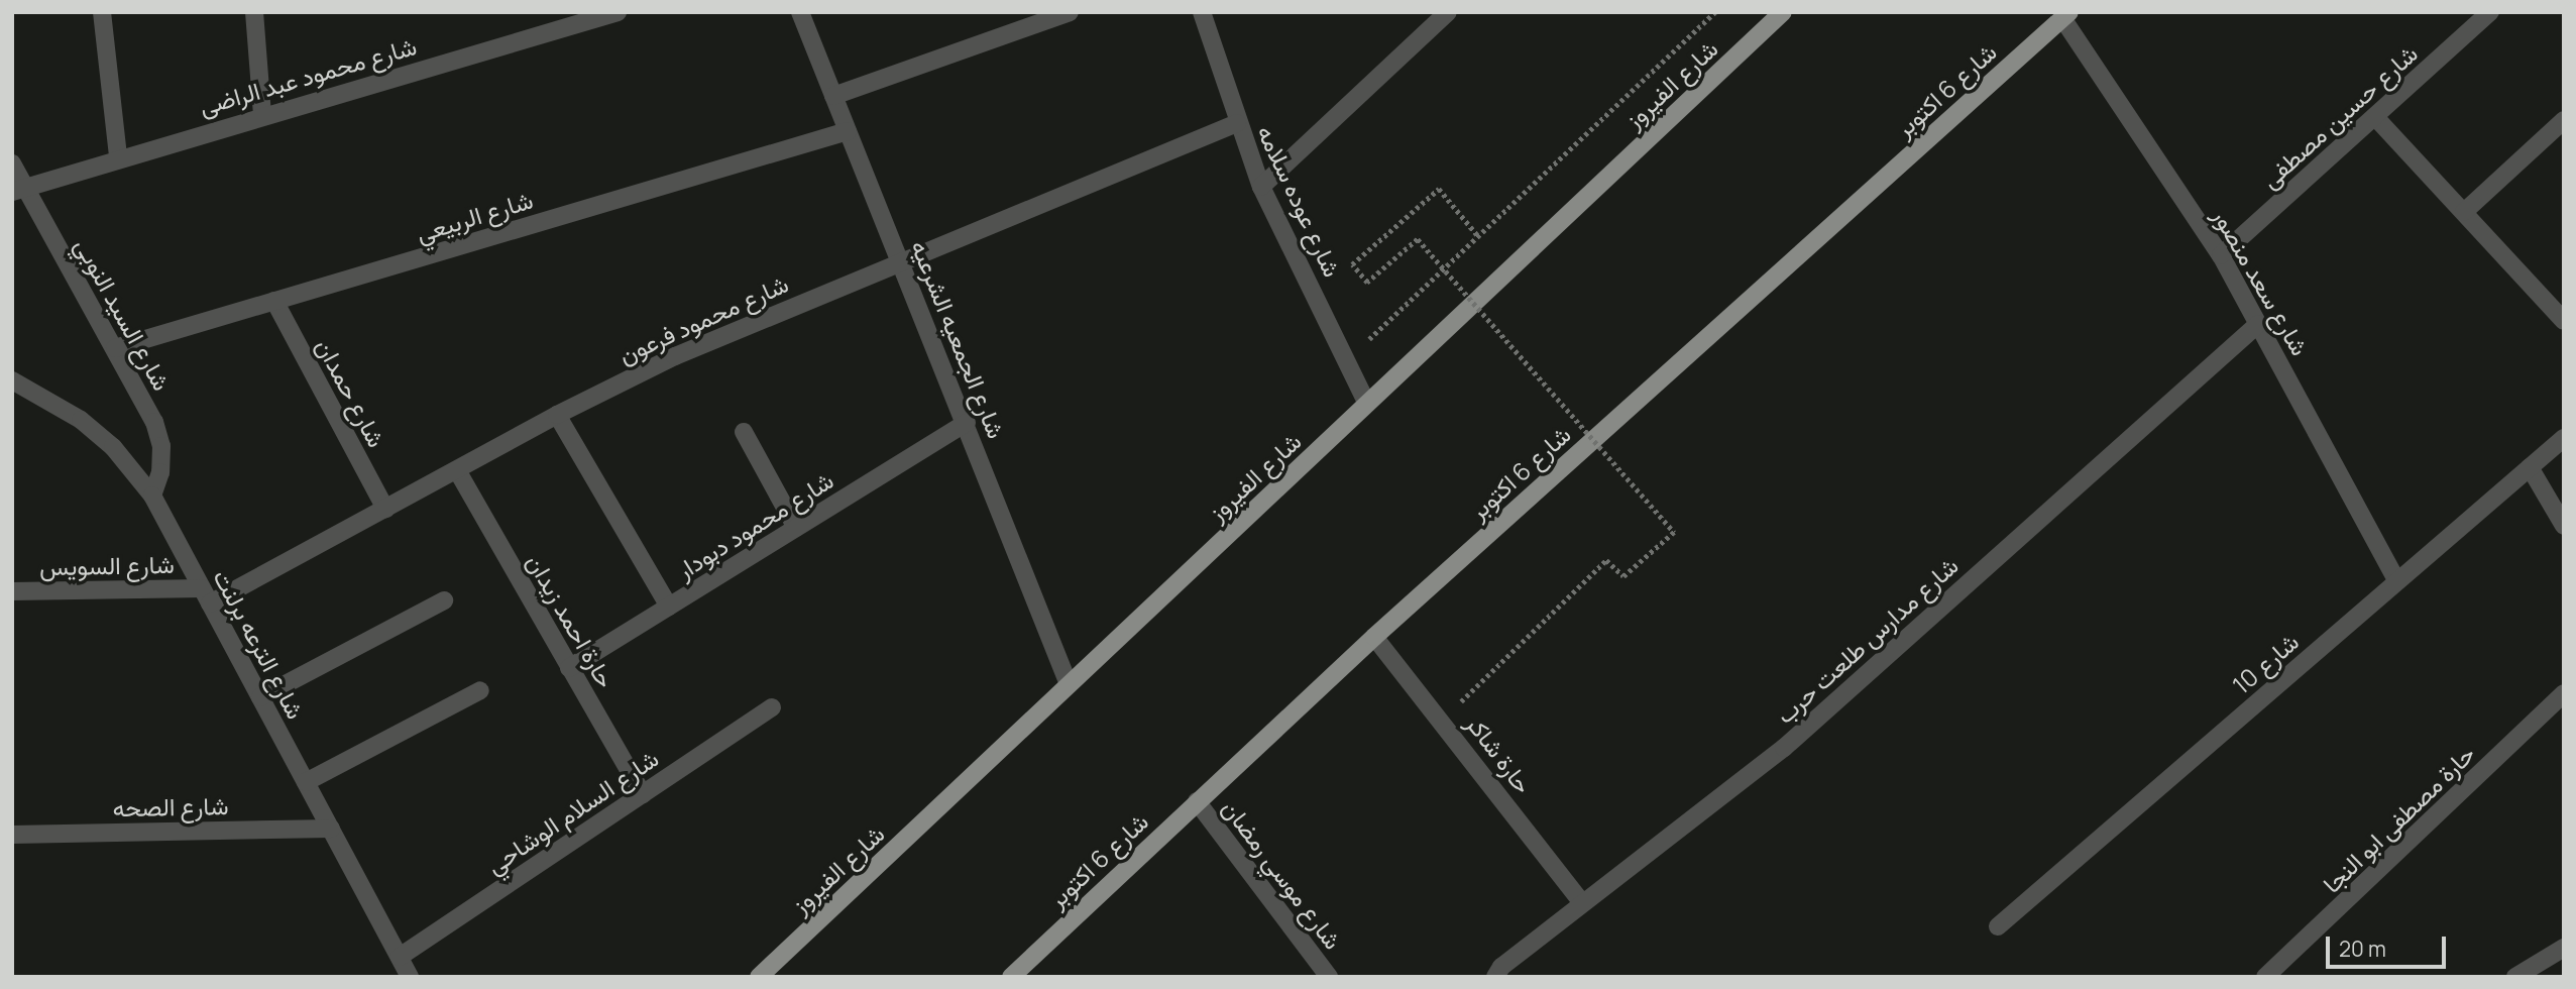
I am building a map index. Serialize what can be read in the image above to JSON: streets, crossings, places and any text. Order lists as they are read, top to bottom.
{
  "streets": {
    "main road": ["شارع الفيروز", "شارع 6 اكتوبر"],
    "street": [
      "شارع محمود عبد الراضى",
      "شارع حسين مصطفى",
      "شارع عوده سلامه",
      "شارع الربيعي",
      "شارع سعد منصور",
      "شارع السيد النوبي",
      "شارع محمود فرعون",
      "شارع الجمعيه الشرعيه",
      "شارع حمدان",
      "شارع محمود دبودار",
      "شارع السويس",
      "حارة احمد زيدان",
      "شارع مدارس طلعت حرب",
      "شارع الترعه برلنت",
      "شارع 10",
      "حارة شاكر",
      "شارع الصحه",
      "شارع السلام الوشاحي",
      "حارة مصطفى ابو النجا",
      "شارع موسي رمضان"
    ]
  },
  "crossings": [
    ["شارع محمود عبد الراضى", "شارع السيد النوبي"],
    ["شارع الفيروز", "شارع عوده سلامه"],
    ["شارع الفيروز", "شارع الجمعيه الشرعيه"],
    ["شارع 6 اكتوبر", "شارع سعد منصور"],
    ["شارع 6 اكتوبر", "حارة شاكر"],
    ["شارع 6 اكتوبر", "شارع موسي رمضان"],
    ["شارع حسين مصطفى", "شارع سعد منصور"],
    ["شارع عوده سلامه", "شارع محمود فرعون"],
    ["شارع الربيعي", "شارع السيد النوبي"],
    ["شارع الربيعي", "شارع الجمعيه الشرعيه"],
    ["شارع الربيعي", "شارع حمدان"],
    ["شارع سعد منصور", "شارع مدارس طلعت حرب"],
    ["شارع سعد منصور", "شارع 10"],
    ["شارع السيد النوبي", "شارع الترعه برلنت"],
    ["شارع محمود فرعون", "شارع الجمعيه الشرعيه"],
    ["شارع محمود فرعون", "شارع حمدان"],
    ["شارع محمود فرعون", "شارع السويس"],
    ["شارع محمود فرعون", "حارة احمد زيدان"],
    ["شارع محمود فرعون", "شارع الترعه برلنت"],
    ["شارع الجمعيه الشرعيه", "شارع محمود دبودار"],
    ["شارع محمود دبودار", "حارة احمد زيدان"],
    ["شارع السويس", "شارع الترعه برلنت"],
    ["حارة احمد زيدان", "شارع السلام الوشاحي"],
    ["شارع مدارس طلعت حرب", "حارة شاكر"],
    ["شارع الترعه برلنت", "شارع الصحه"],
    ["شارع الترعه برلنت", "شارع السلام الوشاحي"]
  ],
  "scale_bar": "20 m"
}
